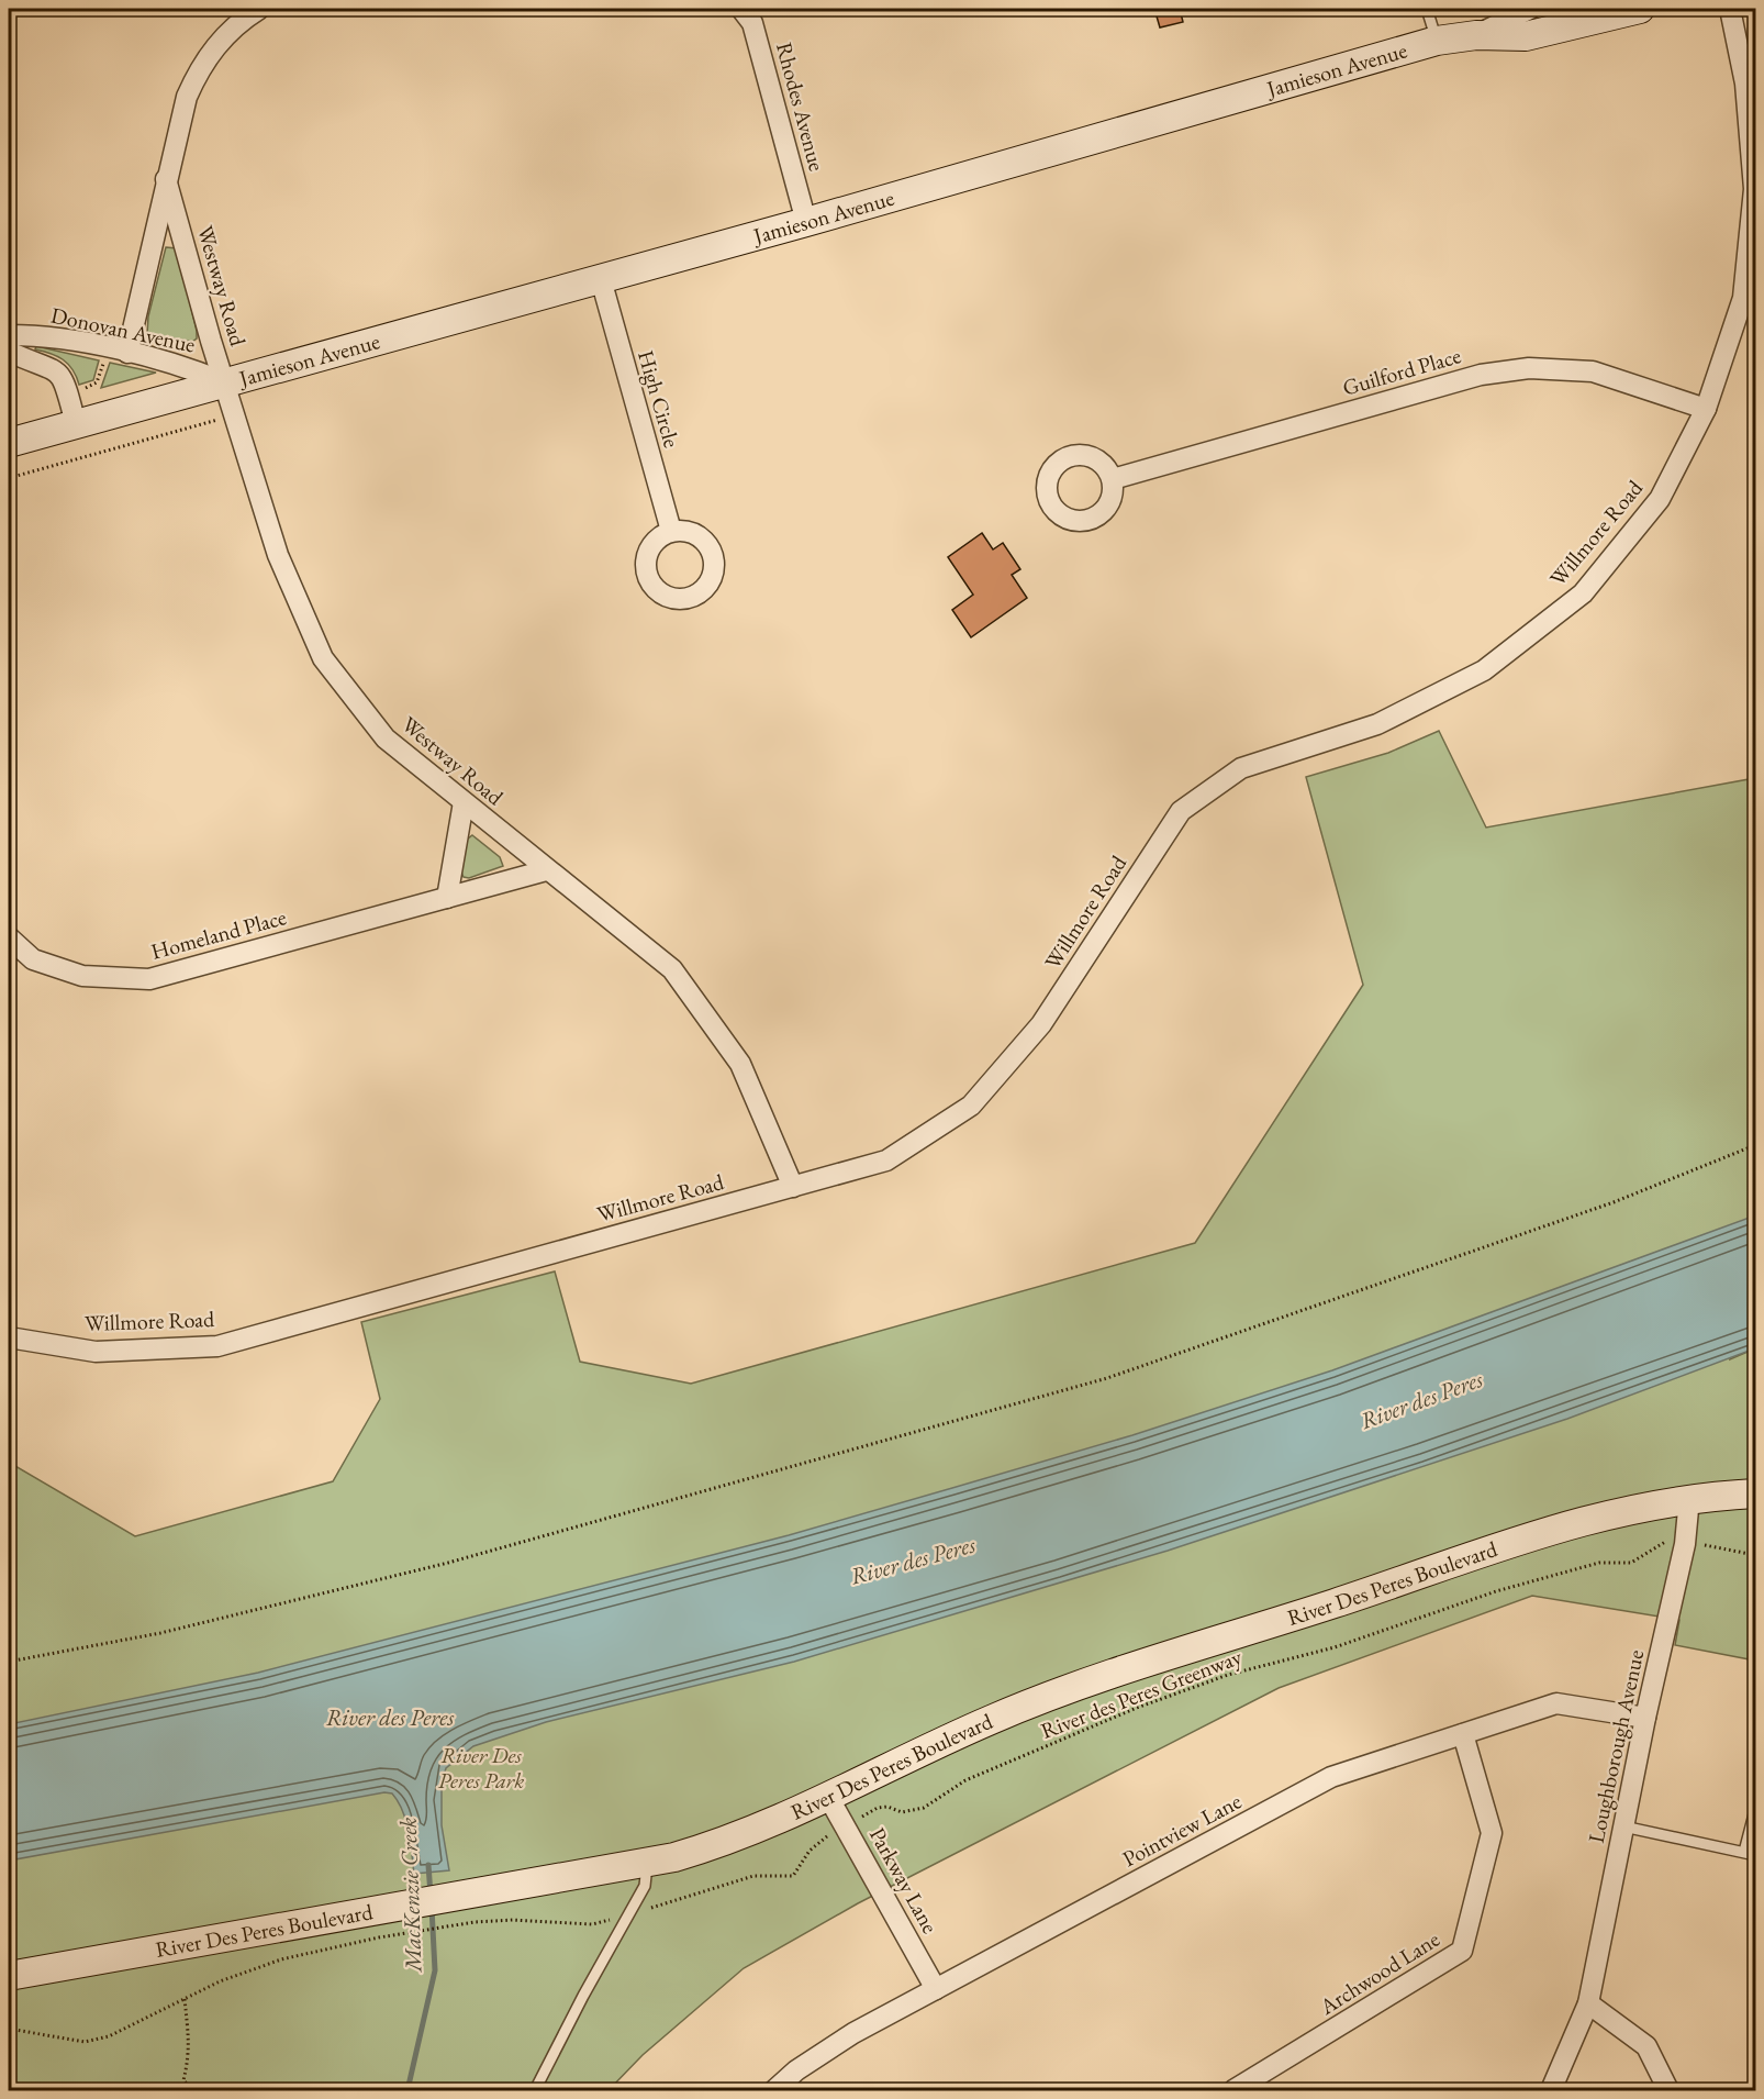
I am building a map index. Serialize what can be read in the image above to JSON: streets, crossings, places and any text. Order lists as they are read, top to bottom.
{
  "streets": {
    "main road": ["Jamieson Avenue", "River Des Peres Boulevard"],
    "street": [
      "Rhodes Avenue",
      "Westway Road",
      "Donovan Avenue",
      "Guilford Place",
      "High Circle",
      "Willmore Road",
      "Homeland Place",
      "Loughborough Avenue",
      "Pointview Lane",
      "Parkway Lane",
      "Archwood Lane"
    ],
    "path": ["River des Peres Greenway"]
  },
  "crossings": [
    ["Jamieson Avenue", "Rhodes Avenue"],
    ["Jamieson Avenue", "Westway Road"],
    ["Jamieson Avenue", "Donovan Avenue"],
    ["Jamieson Avenue", "High Circle"],
    ["Westway Road", "Donovan Avenue"],
    ["Westway Road", "Willmore Road"],
    ["Westway Road", "Homeland Place"],
    ["Guilford Place", "Willmore Road"],
    ["River Des Peres Boulevard", "Loughborough Avenue"],
    ["River Des Peres Boulevard", "Parkway Lane"],
    ["Loughborough Avenue", "Pointview Lane"],
    ["Pointview Lane", "Parkway Lane"],
    ["Pointview Lane", "Archwood Lane"]
  ],
  "water": ["River des Peres", "MacKenzie Creek"],
  "parks": ["River Des Peres Park"]
}
